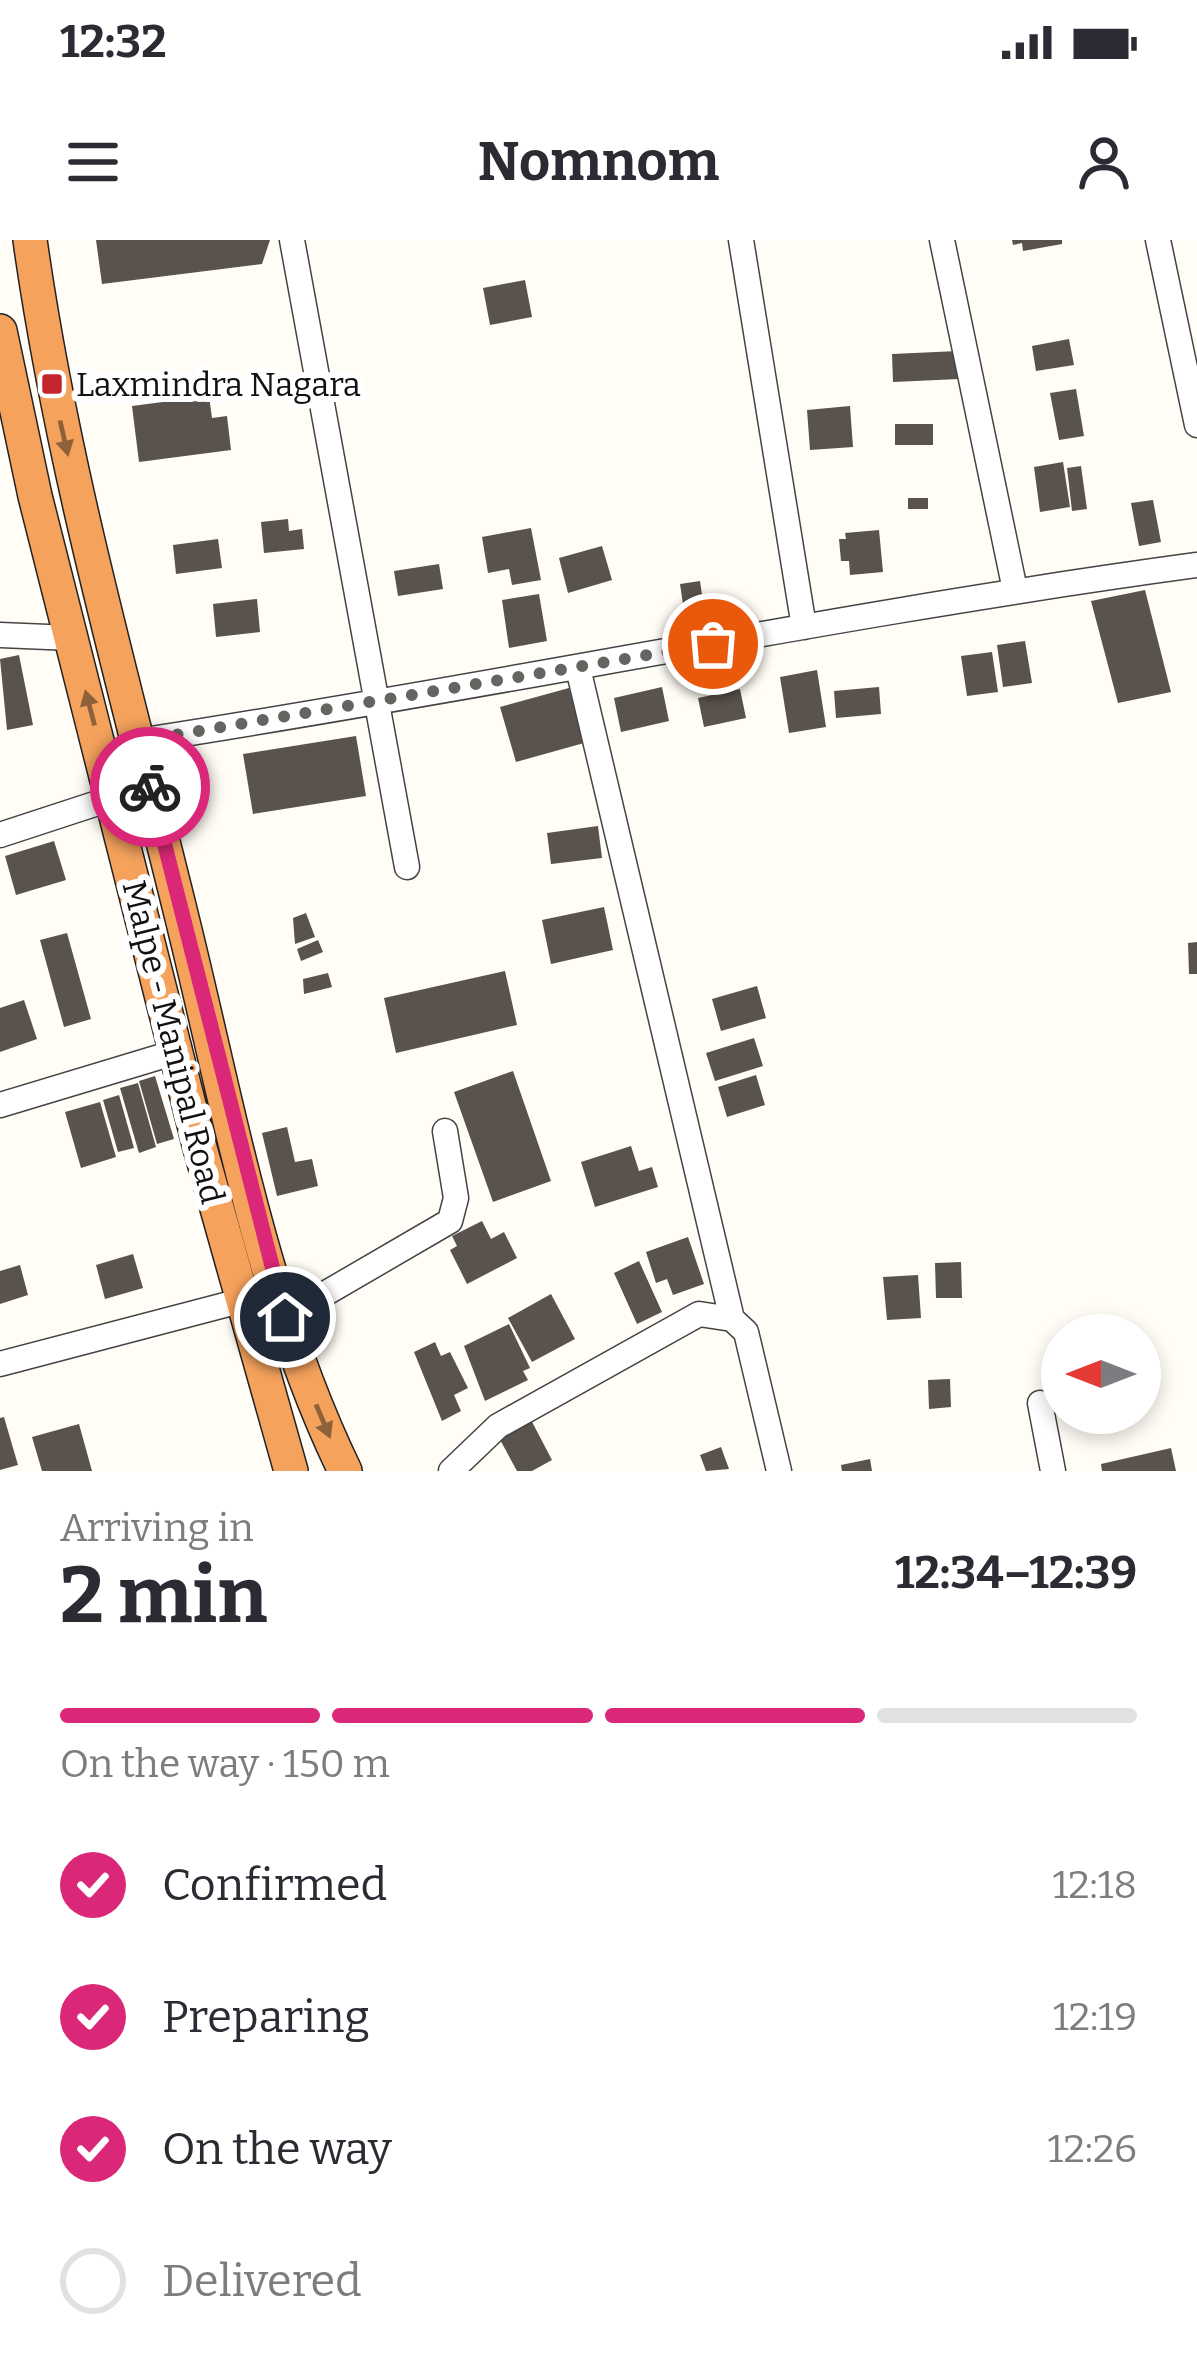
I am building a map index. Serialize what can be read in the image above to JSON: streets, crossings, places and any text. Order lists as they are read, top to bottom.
{
  "streets": {
    "highway": ["Malpe - Manipal Road"]
  },
  "places": {
    "transit": ["Laxmindra Nagara"]
  },
  "north": "left",
  "page": {
    "status": "12:32",
    "header": "Nomnom",
    "heading": ["2 min", "Arriving in", "12:34–12:39"],
    "bar": "On the way · 150 m",
    "list": [
      ["Confirmed", "12:18"],
      ["Preparing", "12:19"],
      ["On the way", "12:26"],
      "Delivered"
    ]
  }
}
